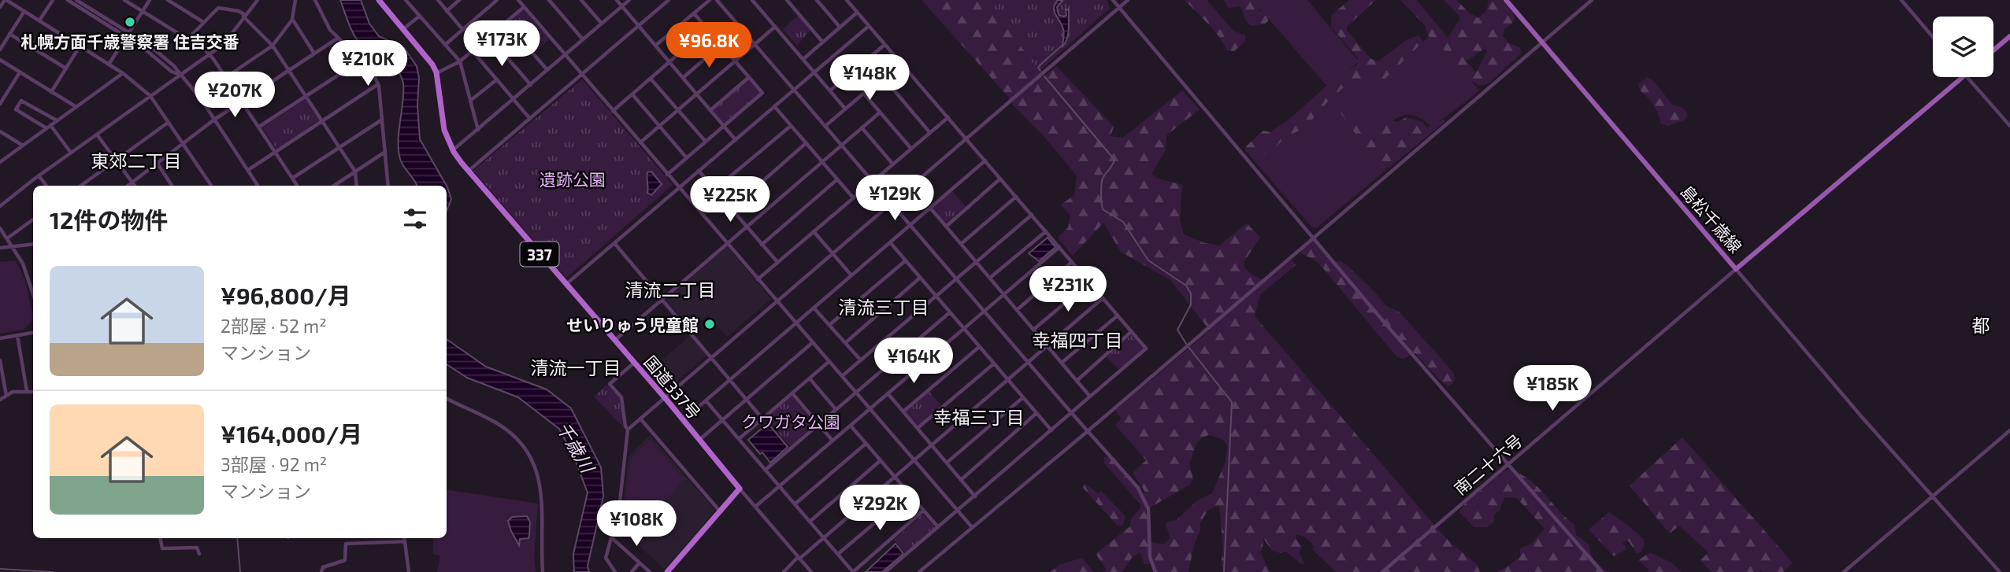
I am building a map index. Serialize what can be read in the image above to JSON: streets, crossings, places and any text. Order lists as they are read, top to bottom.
{
  "streets": {
    "highway": ["337", "国道337号"],
    "main road": ["島松千歳線"],
    "street": ["南二十六号"]
  },
  "crossings": [
    ["島松千歳線", "南二十六号"]
  ],
  "districts": [
    "東郊二丁目",
    "清流二丁目",
    "清流三丁目",
    "都",
    "幸福四丁目",
    "清流一丁目",
    "幸福三丁目"
  ],
  "water": ["千歳川"],
  "parks": ["遺跡公園", "クワガタ公園"],
  "places": ["札幌方面千歳警察署 住吉交番", "せいりゅう児童館"],
  "page": {
    "price": [
      "¥173K",
      "¥96.8K",
      "¥210K",
      "¥148K",
      "¥207K",
      "¥129K",
      "¥225K",
      "¥231K",
      "¥164K",
      "¥185K",
      "¥292K",
      "¥108K"
    ],
    "heading": "12件の物件",
    "list": [
      {
        "name": "¥96,800/月",
        "note": "2部屋 · 52 m² · マンション"
      },
      {
        "name": "¥164,000/月",
        "note": "3部屋 · 92 m² · マンション"
      }
    ]
  }
}
